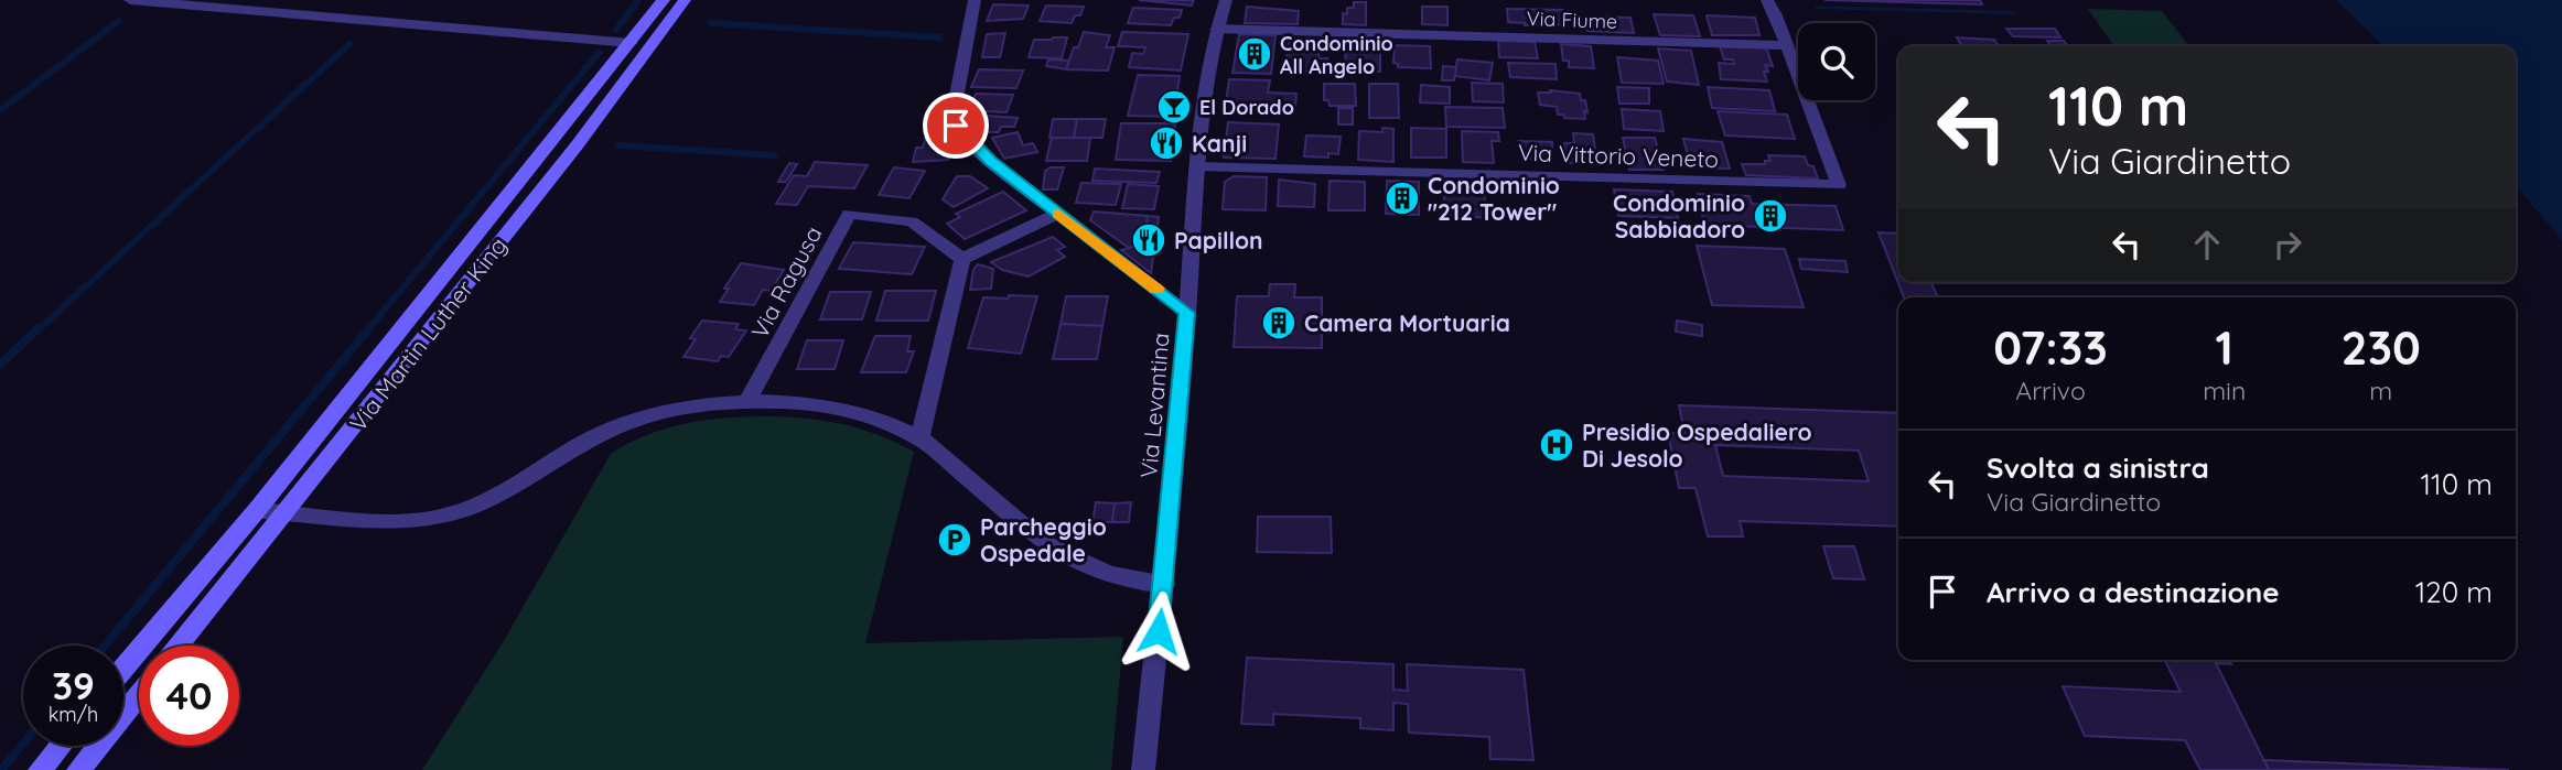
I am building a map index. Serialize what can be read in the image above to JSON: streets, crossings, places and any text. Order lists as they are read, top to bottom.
{
  "streets": {
    "main road": ["Via Martin Luther King"],
    "street": [
      "Via Fiume",
      "Via Vittorio Veneto",
      "Via Ragusa",
      "Via Levantina"
    ]
  },
  "crossings": [
    ["Via Fiume", "Via Vittorio Veneto"],
    ["Via Fiume", "Via Levantina"],
    ["Via Vittorio Veneto", "Via Levantina"]
  ],
  "places": {
    "building": [
      "Condominio All Angelo",
      "Condominio \"212 Tower\"",
      "Condominio Sabbiadoro",
      "Camera Mortuaria"
    ],
    "bar": ["El Dorado"],
    "restaurant": ["Kanji", "Papillon"],
    "hospital": ["Presidio Ospedaliero Di Jesolo"],
    "parking": ["Parcheggio Ospedale"]
  },
  "page": {
    "turn": ["110 m", "Via Giardinetto"],
    "eta": [
      "07:33",
      "Arrivo",
      "1",
      "min",
      "230",
      "m"
    ],
    "list": [
      {
        "name": "Svolta a sinistra",
        "note": "Via Giardinetto",
        "value": "110 m"
      },
      {
        "name": "Arrivo a destinazione",
        "value": "120 m"
      }
    ],
    "speed": "39 km/h",
    "limit": "40"
  }
}
